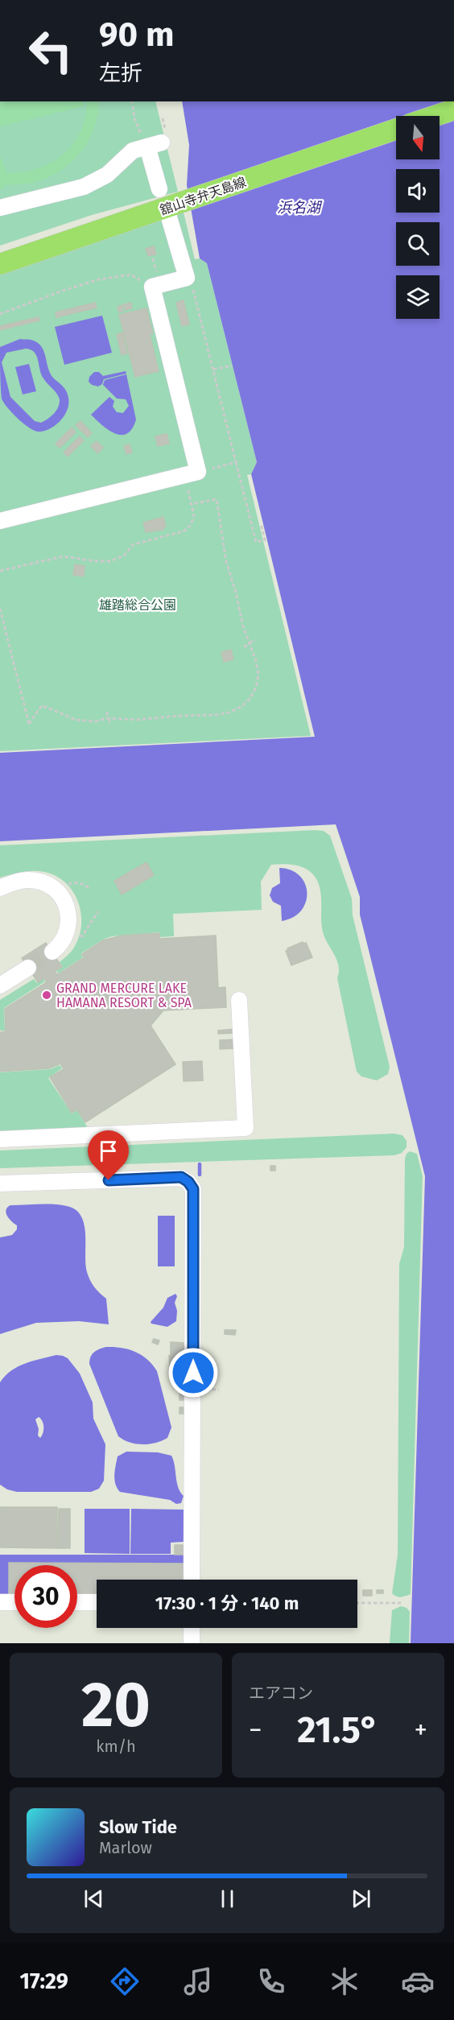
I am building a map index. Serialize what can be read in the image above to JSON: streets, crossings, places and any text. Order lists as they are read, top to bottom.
{
  "streets": {
    "main road": ["舘山寺弁天島線"]
  },
  "water": ["浜名湖"],
  "parks": ["雄踏総合公園"],
  "places": ["GRAND MERCURE LAKE HAMANA RESORT & SPA"],
  "north": "bottom",
  "page": {
    "turn": ["90 m", "左折"],
    "limit": "30",
    "trip": "17:30 · 1 分 · 140 m",
    "tile": [
      ["20", "km/h"],
      "エアコン"
    ],
    "heat": ["−", "21.5°", "+"],
    "song": ["Slow Tide", "Marlow"],
    "tabs": "17:29"
  }
}
